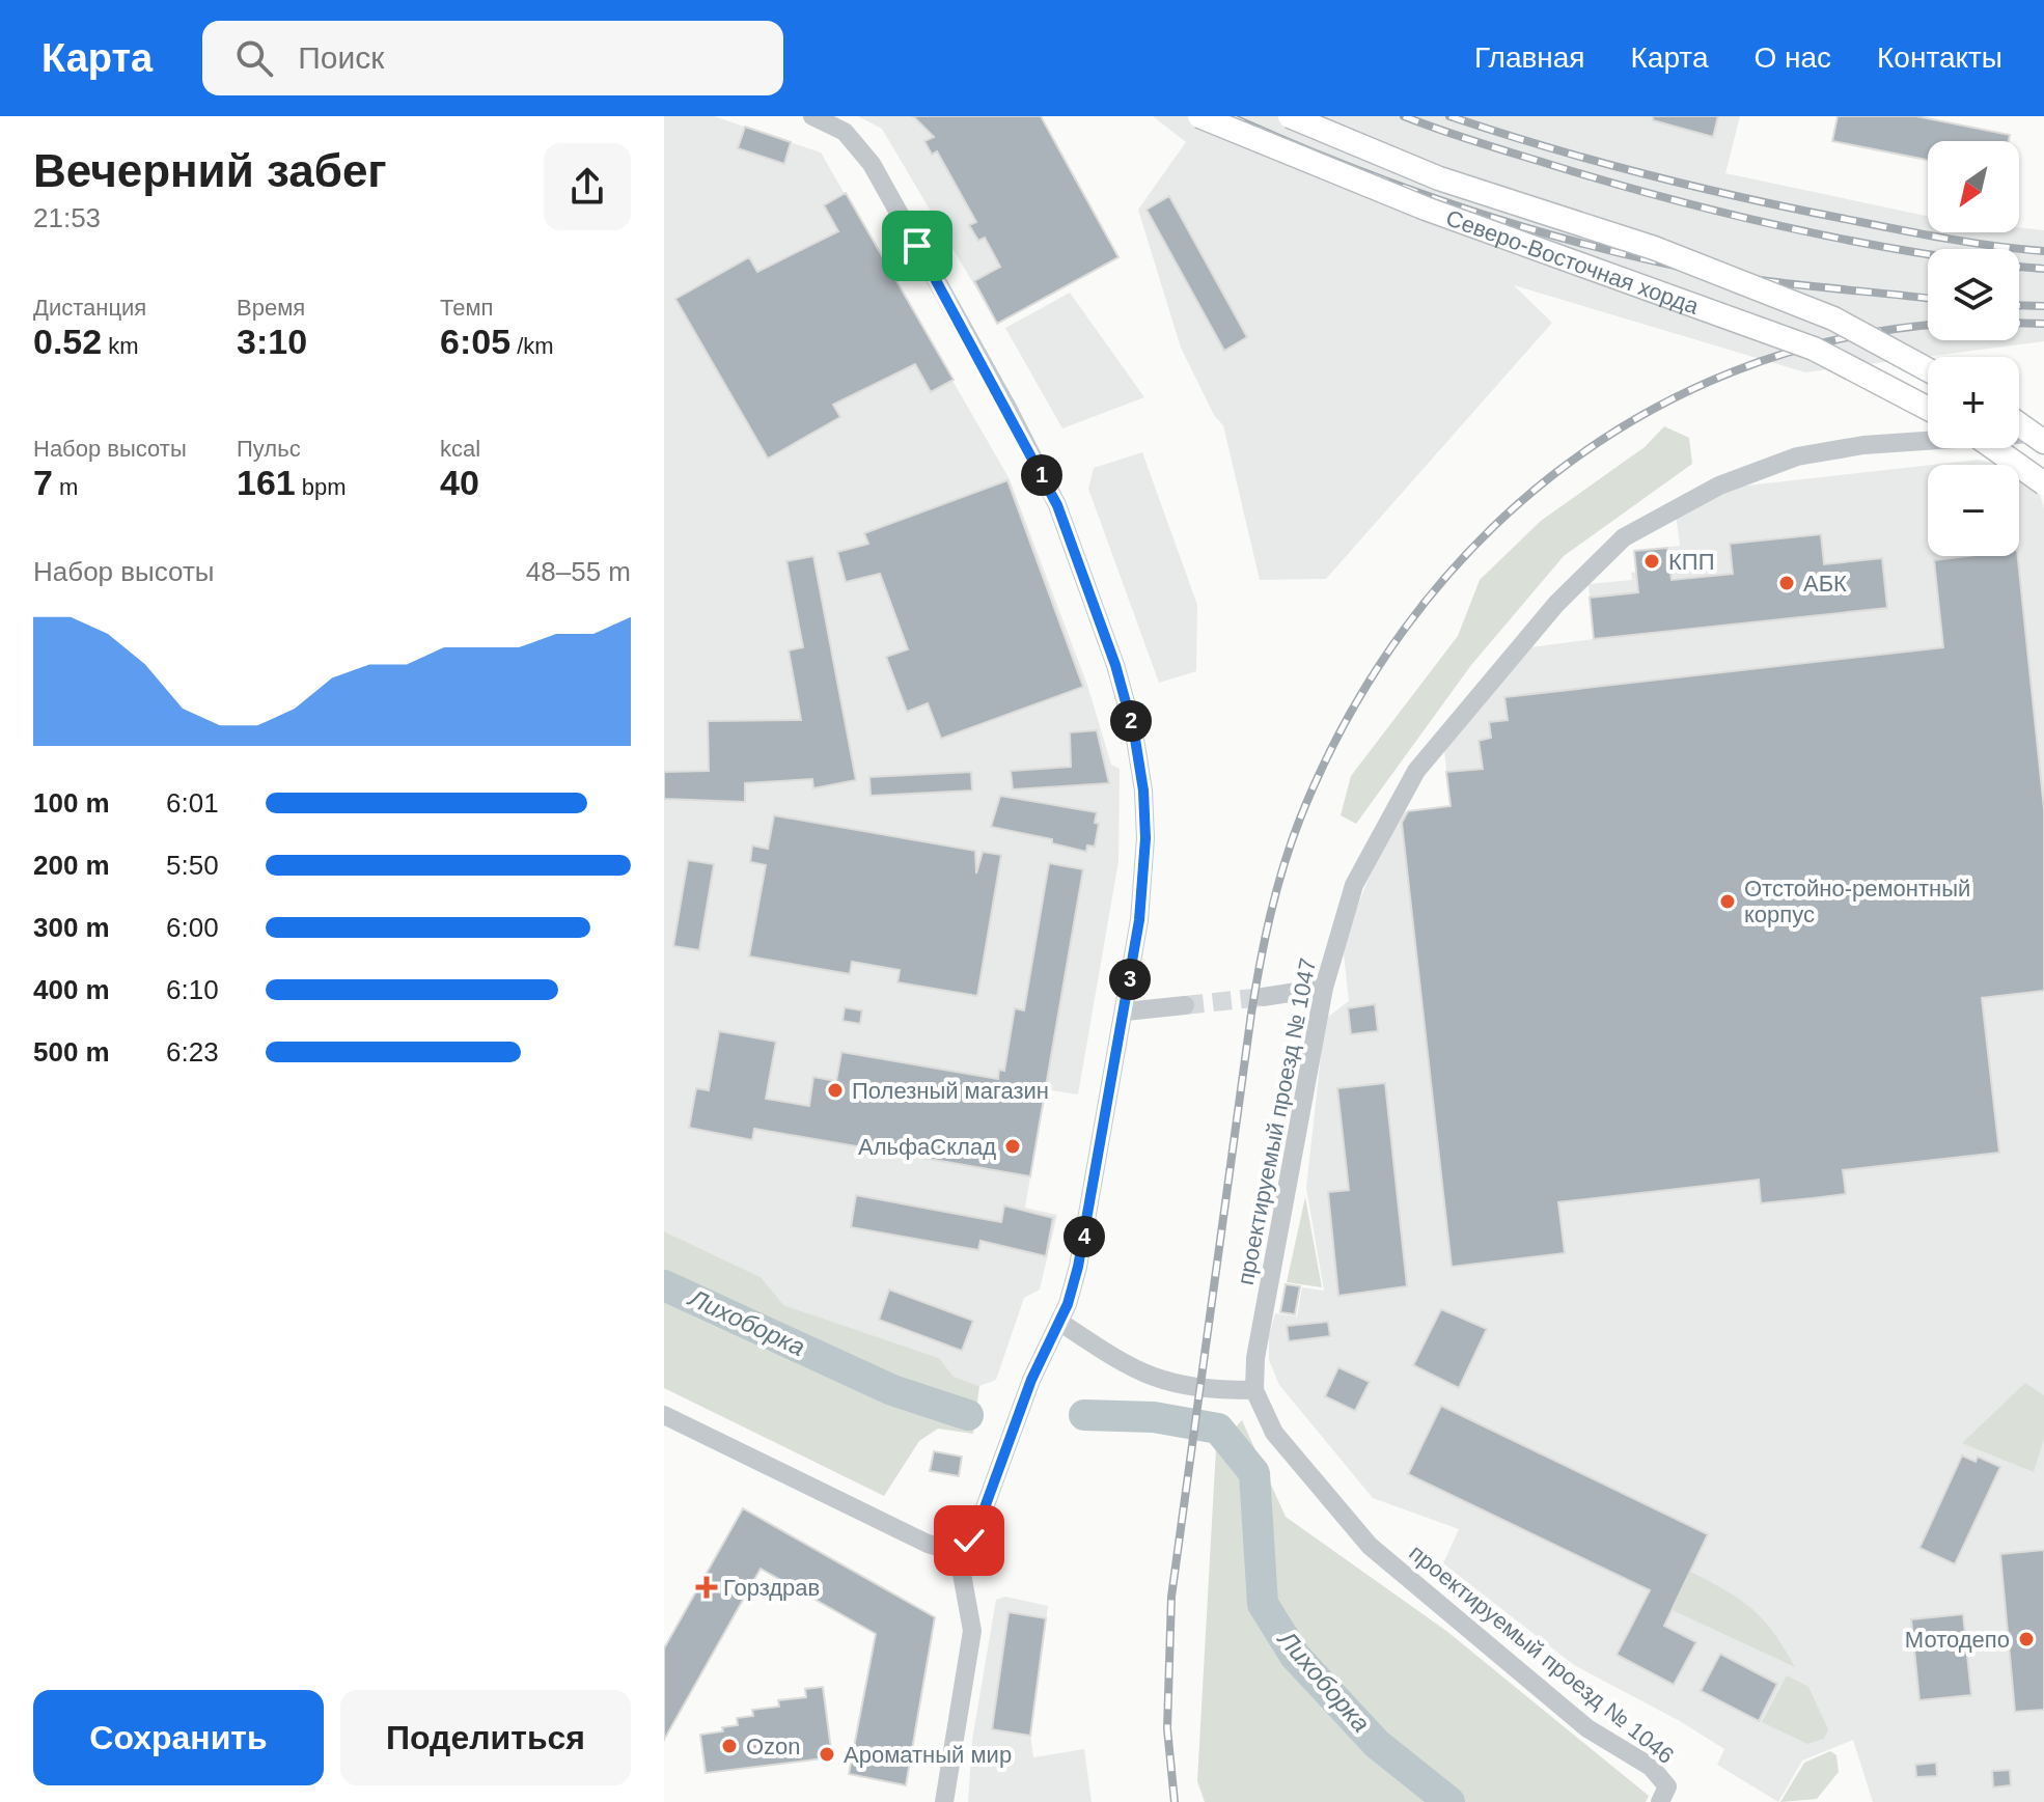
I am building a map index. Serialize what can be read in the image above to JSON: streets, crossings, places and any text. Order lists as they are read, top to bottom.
{
  "streets": {
    "main road": ["Северо-Восточная хорда"],
    "street": ["проектируемый проезд № 1047", "проектируемый проезд № 1046"]
  },
  "crossings": [
    ["проектируемый проезд № 1047", "проектируемый проезд № 1046"]
  ],
  "water": ["Лихоборка"],
  "places": {
    "other": [
      "КПП",
      "АБК",
      "Отстойно-ремонтный корпус",
      "Полезный магазин",
      "АльфаСклад",
      "Мотодепо",
      "Ozon",
      "Ароматный мир"
    ],
    "health": ["Горздрав"]
  },
  "north": "bottom left",
  "page": {
    "header": "Карта",
    "search": "Поиск",
    "nav": [
      "Главная",
      "Карта",
      "О нас",
      "Контакты"
    ],
    "heading": ["Вечерний забег", "21:53"],
    "map_buttons": ["+", "−"],
    "stats": [
      ["Дистанция", "0.52 km"],
      ["Время", "3:10"],
      ["Темп", "6:05 /km"],
      ["Набор высоты", "7 m"],
      ["Пульс", "161 bpm"],
      ["kcal", "40"]
    ],
    "pins": [
      "1",
      "2",
      "3",
      "4"
    ],
    "chart": ["Набор высоты", "48–55 m"],
    "list": [
      {
        "name": "100 m",
        "note": "6:01"
      },
      {
        "name": "200 m",
        "note": "5:50"
      },
      {
        "name": "300 m",
        "note": "6:00"
      },
      {
        "name": "400 m",
        "note": "6:10"
      },
      {
        "name": "500 m",
        "note": "6:23"
      }
    ],
    "buttons": ["Сохранить", "Поделиться"]
  }
}
